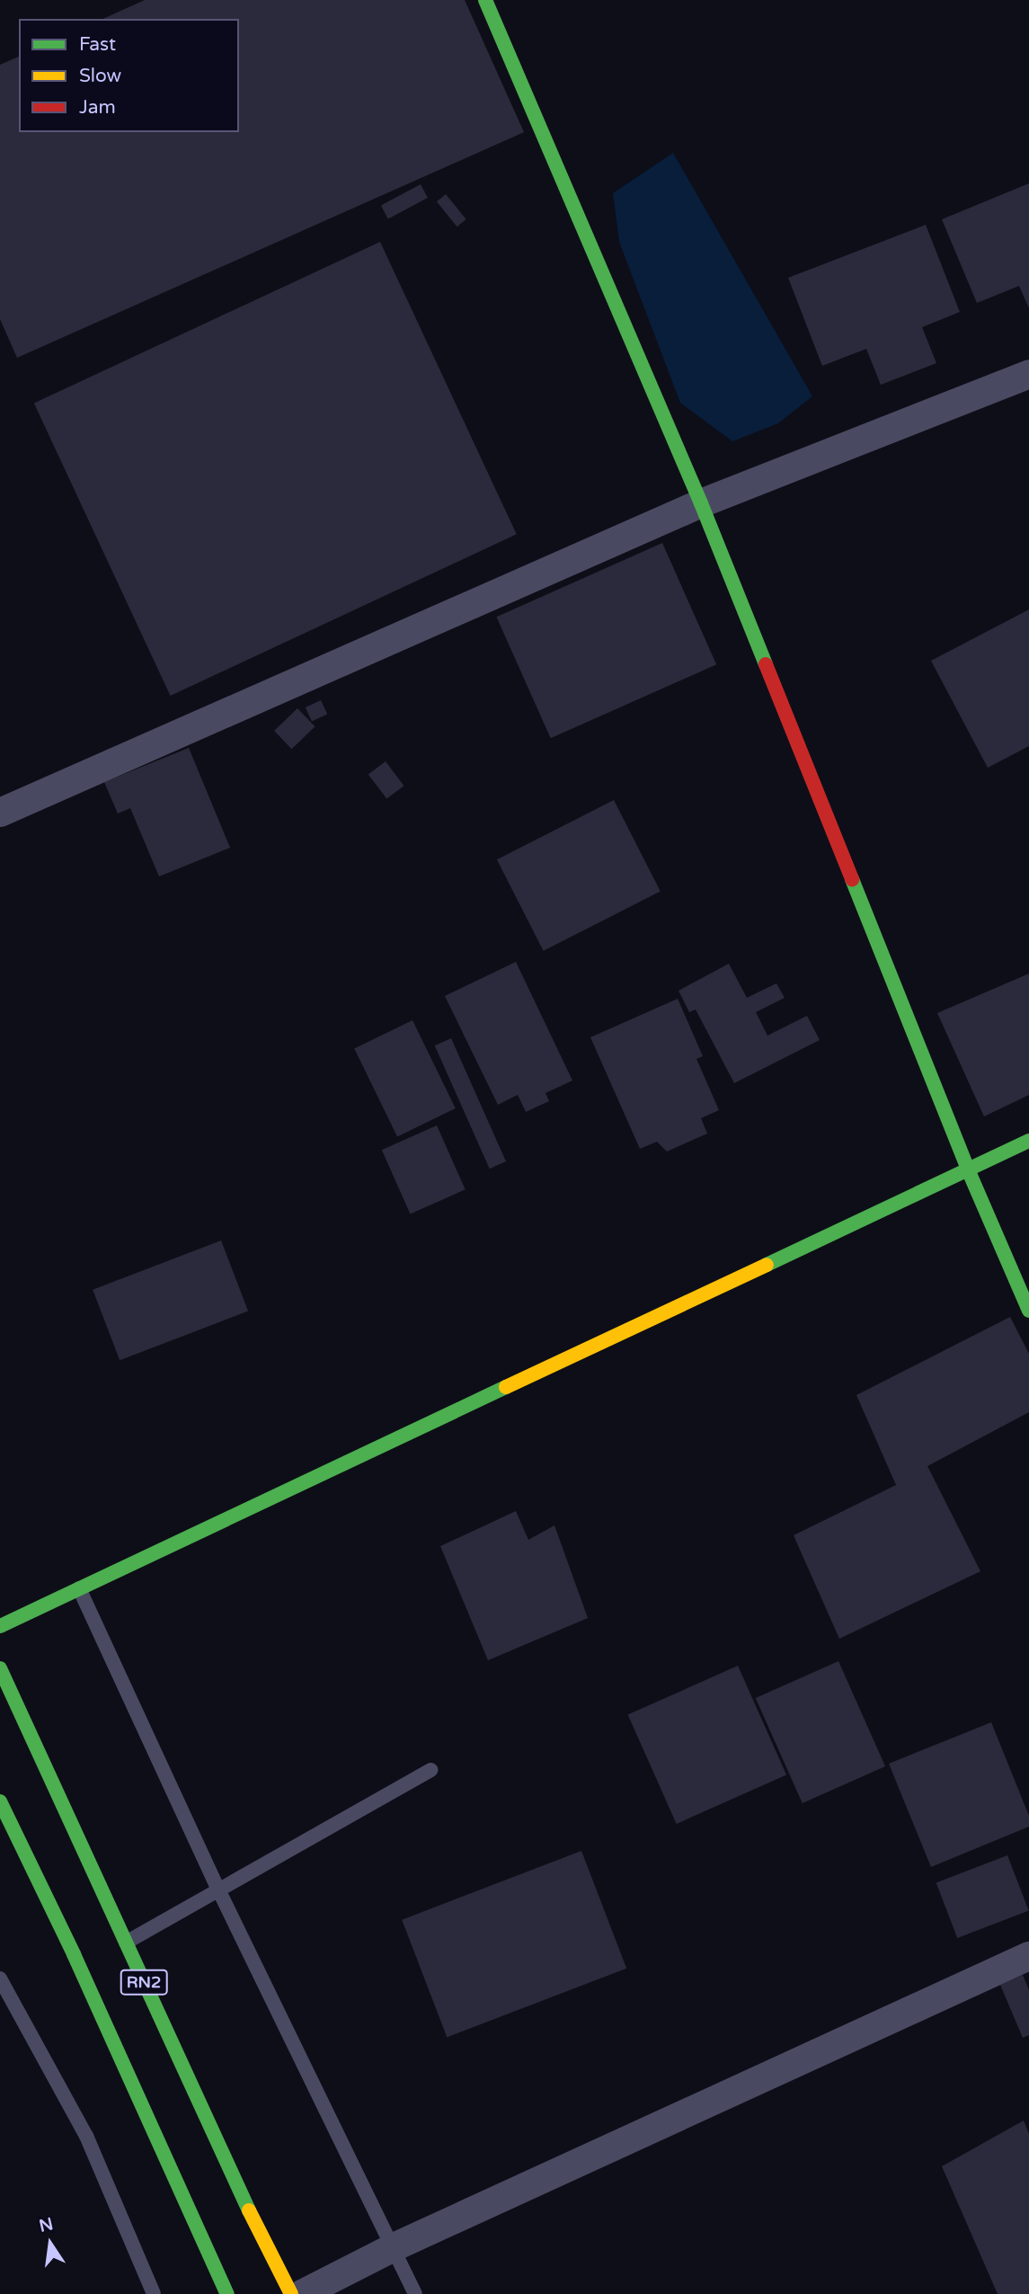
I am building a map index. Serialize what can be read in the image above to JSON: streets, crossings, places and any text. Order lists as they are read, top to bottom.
{
  "streets": {
    "main road": ["RN2"]
  },
  "legend": ["Fast", "Slow", "Jam"],
  "north": "top"
}
